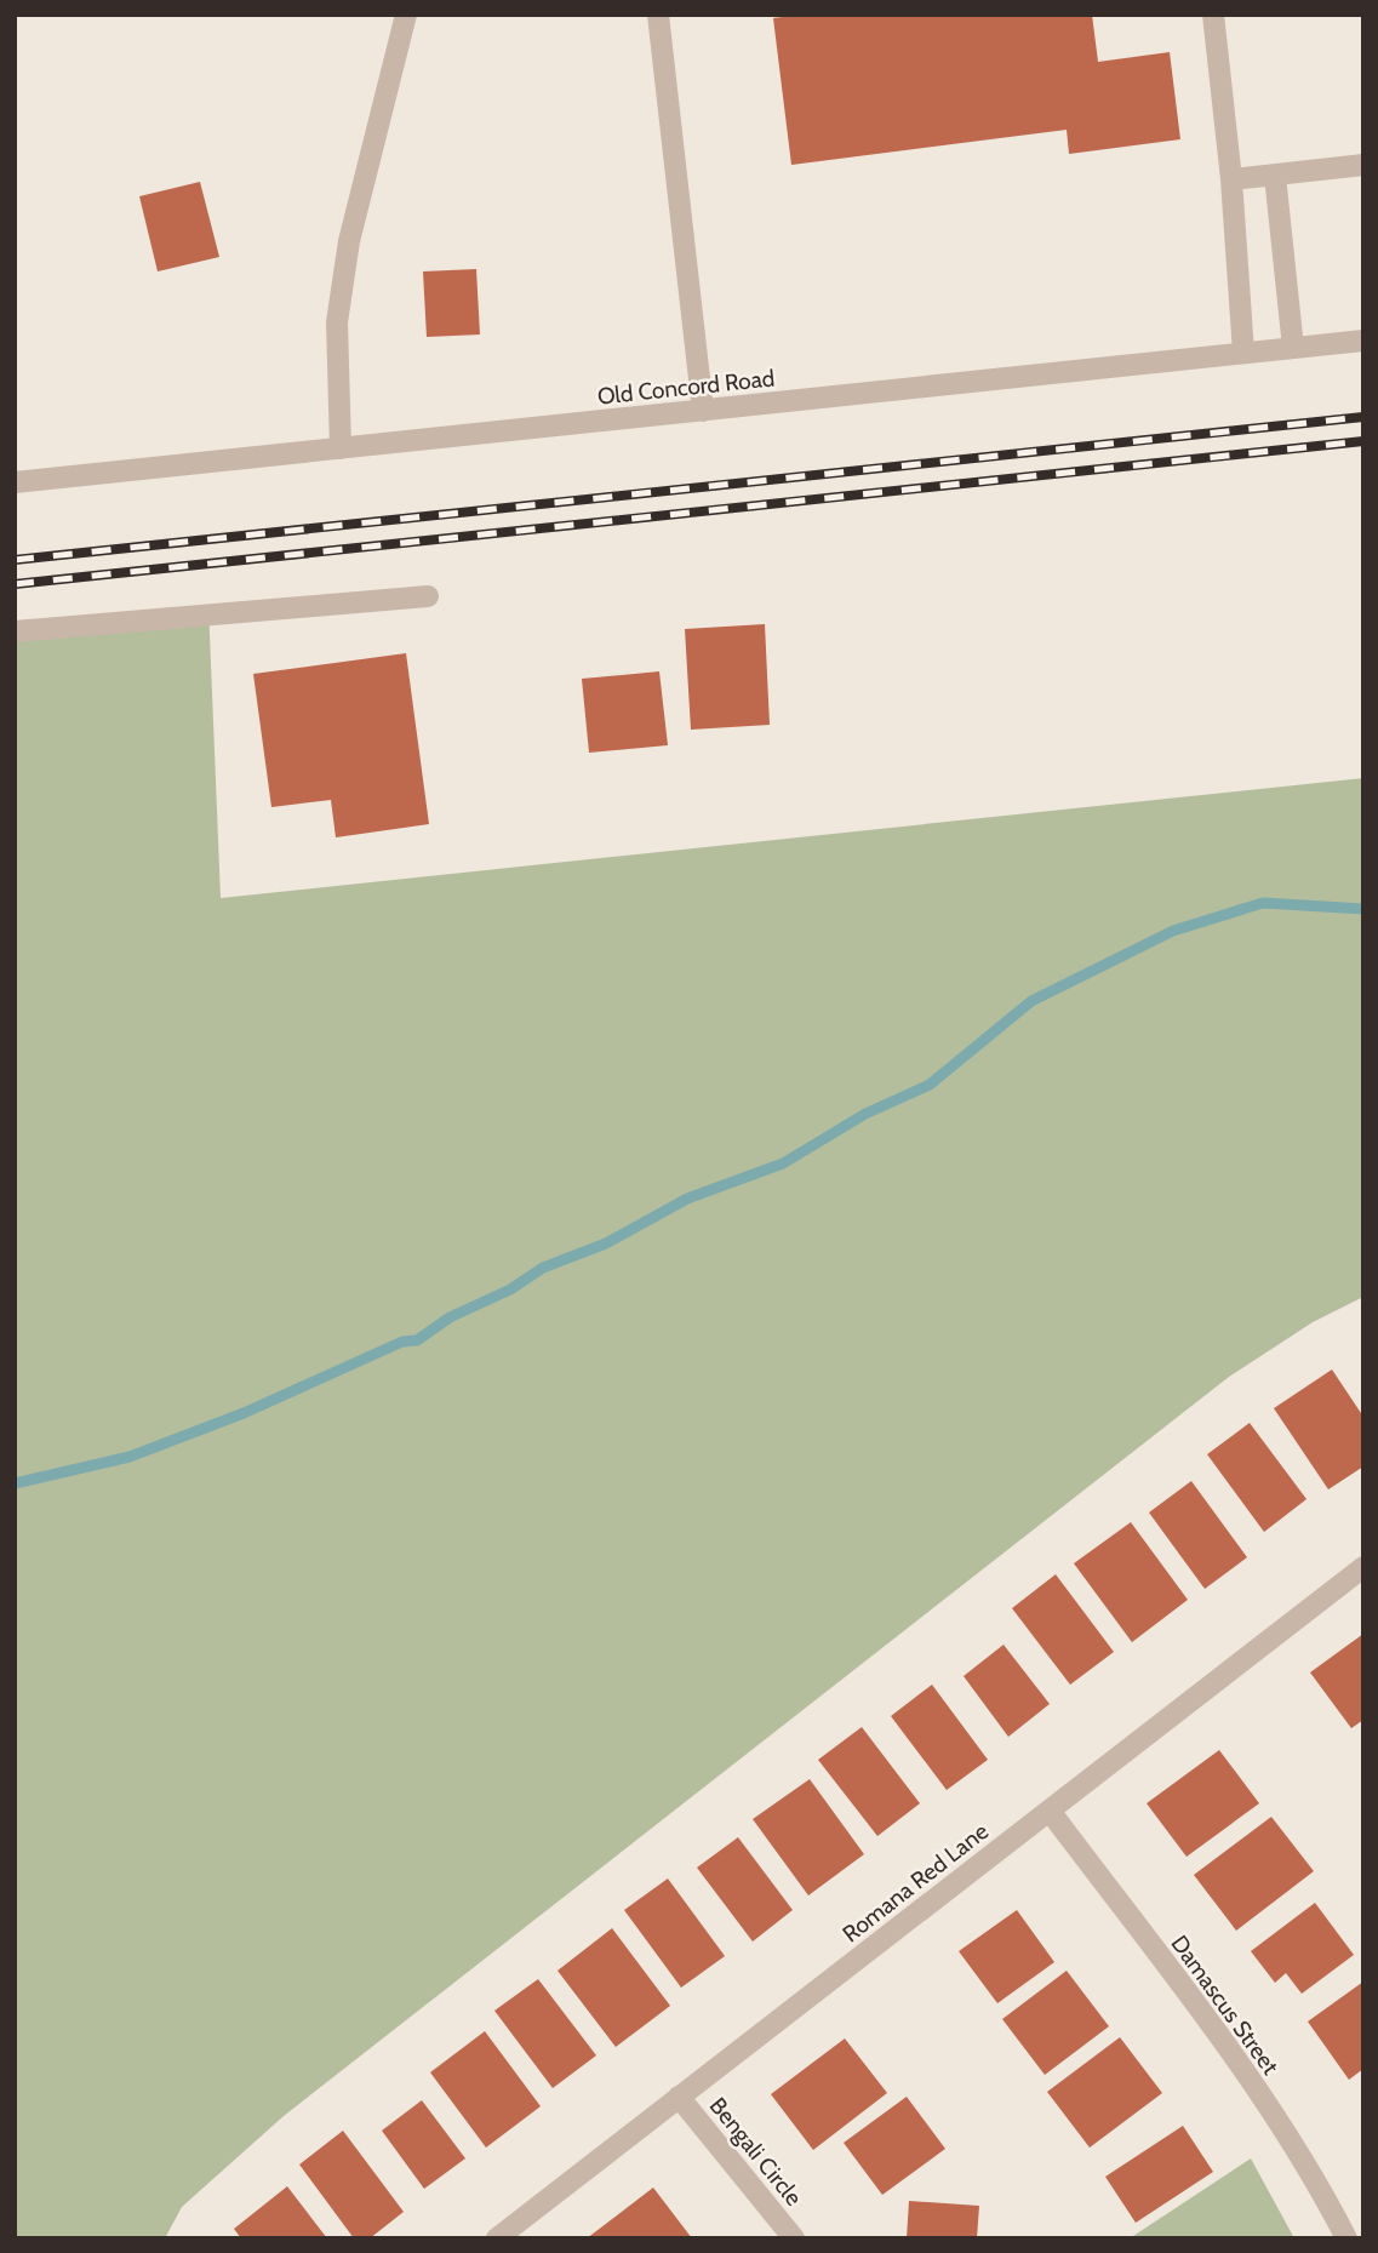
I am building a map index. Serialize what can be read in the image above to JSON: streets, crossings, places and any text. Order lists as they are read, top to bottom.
{
  "streets": {
    "street": [
      "Old Concord Road",
      "Romana Red Lane",
      "Damascus Street",
      "Bengali Circle"
    ]
  },
  "crossings": [
    ["Romana Red Lane", "Damascus Street"],
    ["Romana Red Lane", "Bengali Circle"]
  ]
}
